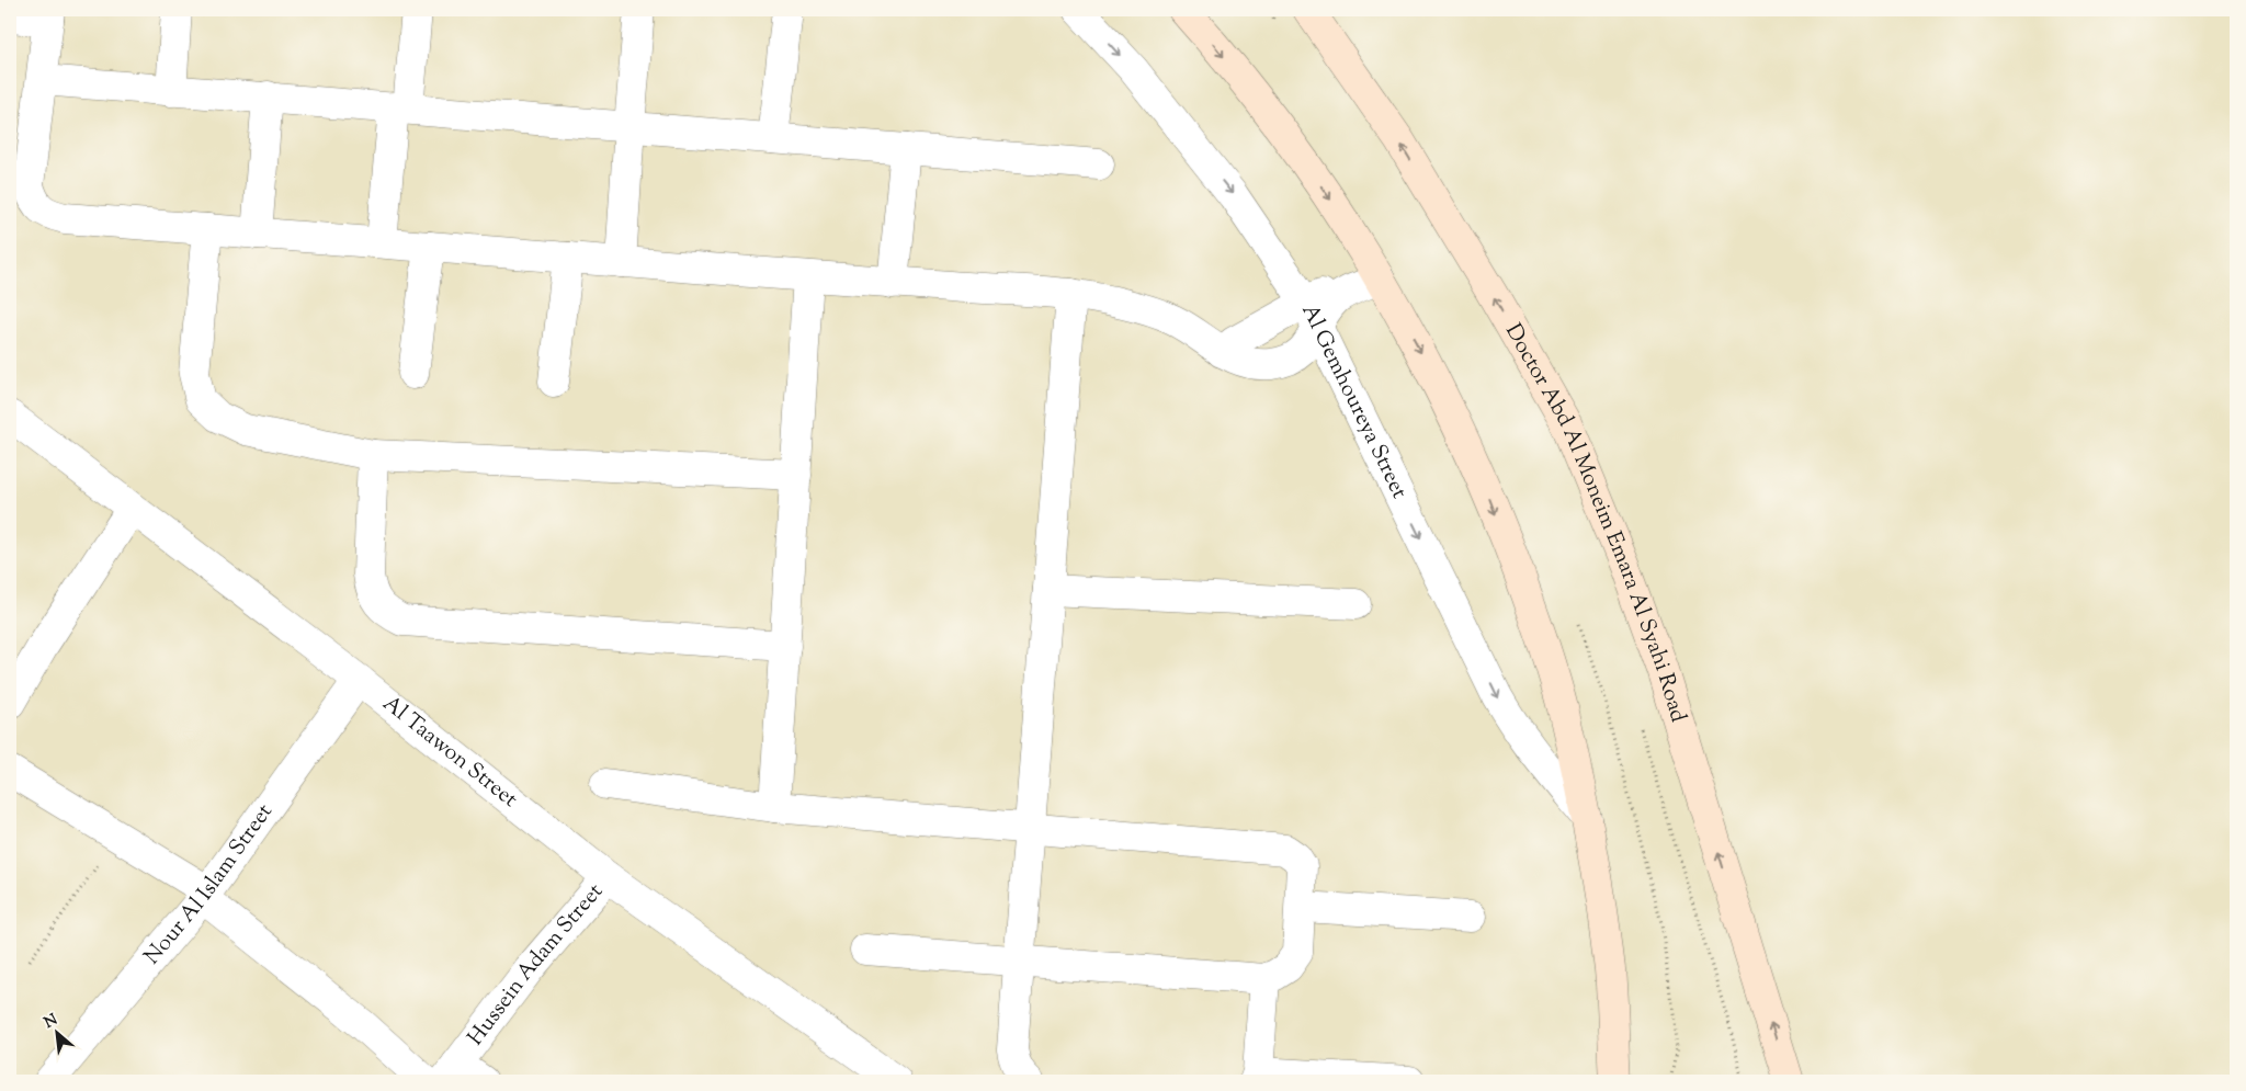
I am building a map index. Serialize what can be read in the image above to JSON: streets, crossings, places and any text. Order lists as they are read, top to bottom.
{
  "streets": {
    "main road": ["Doctor Abd Al Moneim Emara Al Syahi Road"],
    "street": [
      "Al Gemhoureya Street",
      "Al Taawon Street",
      "Nour Al Islam Street",
      "Hussein Adam Street"
    ]
  },
  "crossings": [
    ["Al Taawon Street", "Nour Al Islam Street"],
    ["Al Taawon Street", "Hussein Adam Street"]
  ],
  "one_way": ["Al Gemhoureya Street"],
  "north": "top left"
}
